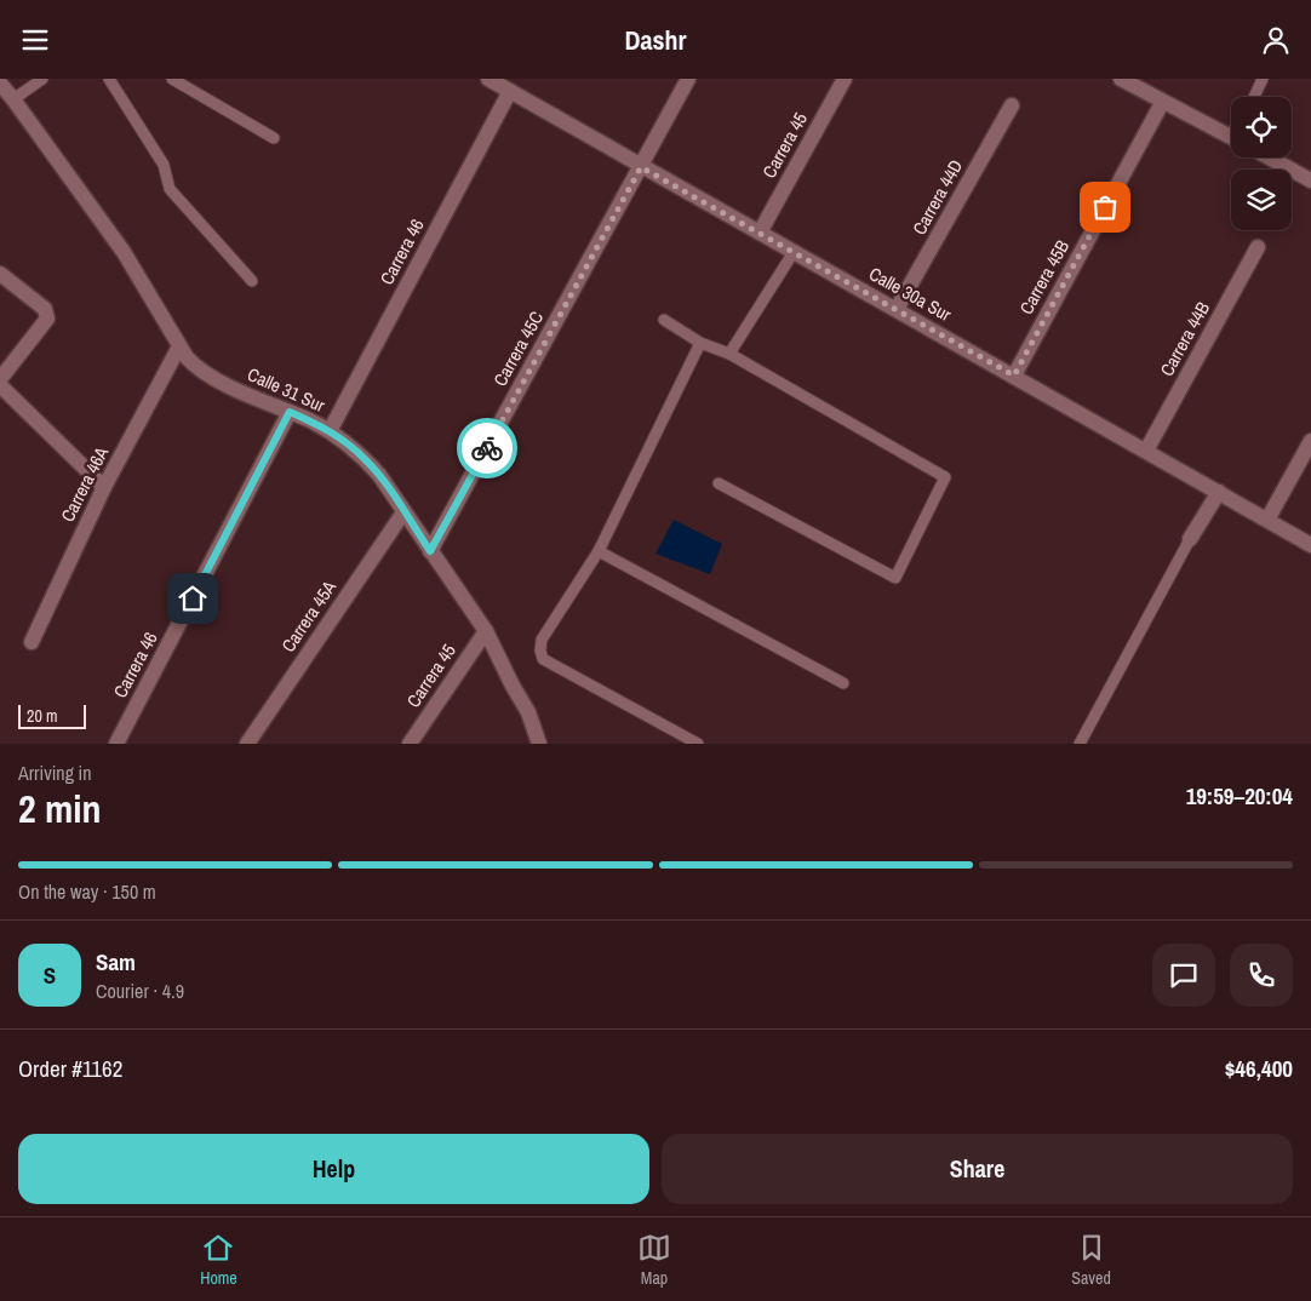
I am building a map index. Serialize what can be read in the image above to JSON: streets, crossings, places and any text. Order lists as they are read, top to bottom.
{
  "streets": {
    "street": [
      "Carrera 45",
      "Carrera 44D",
      "Carrera 46",
      "Carrera 45B",
      "Calle 30a Sur",
      "Carrera 44B",
      "Carrera 45C",
      "Calle 31 Sur",
      "Carrera 46A",
      "Carrera 45A"
    ]
  },
  "crossings": [
    ["Carrera 45", "Calle 30a Sur"],
    ["Carrera 45", "Calle 31 Sur"],
    ["Carrera 44D", "Calle 30a Sur"],
    ["Carrera 46", "Calle 30a Sur"],
    ["Carrera 46", "Calle 31 Sur"],
    ["Carrera 45B", "Calle 30a Sur"],
    ["Calle 30a Sur", "Carrera 44B"],
    ["Calle 30a Sur", "Carrera 45C"],
    ["Carrera 45C", "Calle 31 Sur"],
    ["Calle 31 Sur", "Carrera 46A"],
    ["Calle 31 Sur", "Carrera 45A"]
  ],
  "scale_bar": "20 m",
  "page": {
    "header": "Dashr",
    "scale": "20 m",
    "heading": ["2 min", "Arriving in", "19:59–20:04"],
    "panel": [
      "Sam",
      "Courier · 4.9",
      "Order #1162",
      "$46,400"
    ],
    "bar": "On the way · 150 m",
    "round": "S",
    "buttons": ["Help", "Share"],
    "tabs": ["Home", "Map", "Saved"]
  }
}
